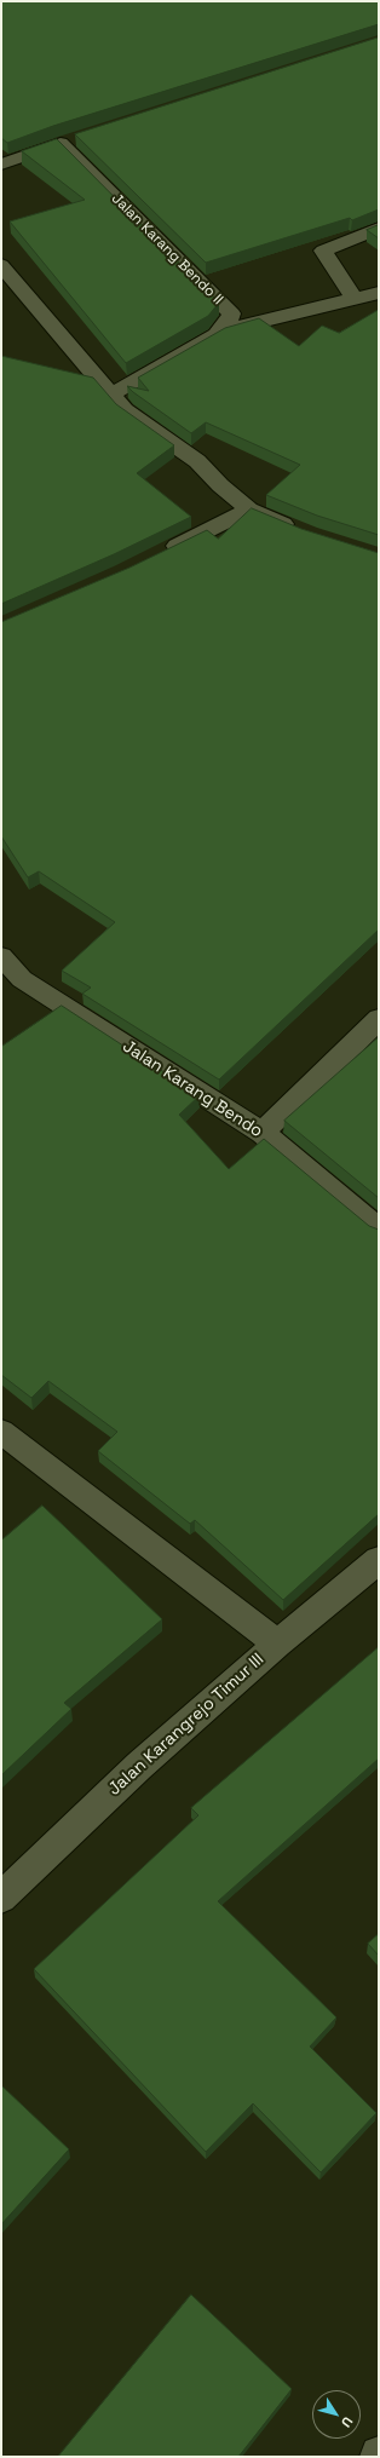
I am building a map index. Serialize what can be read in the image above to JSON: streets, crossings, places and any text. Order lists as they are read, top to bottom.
{
  "streets": {
    "street": ["Jalan Karang Bendo II", "Jalan Karang Bendo", "Jalan Karangrejo Timur III"]
  },
  "north": "bottom right"
}
